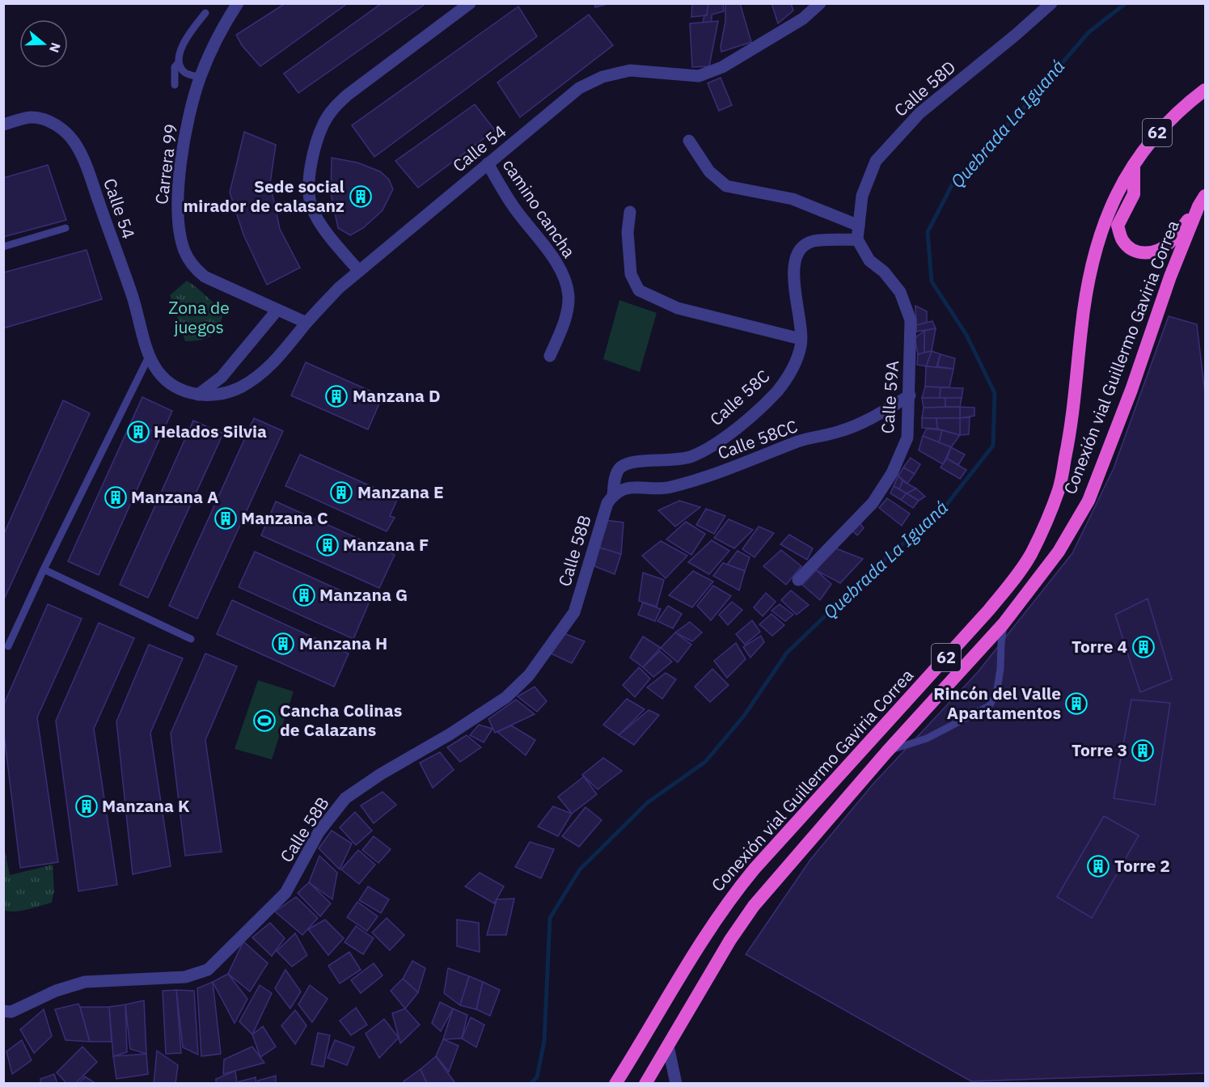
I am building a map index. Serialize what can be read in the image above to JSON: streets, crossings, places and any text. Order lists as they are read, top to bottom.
{
  "streets": {
    "highway": ["62", "Conexión vial Guillermo Gaviria Correa"],
    "street": [
      "Calle 58D",
      "Calle 54",
      "Carrera 99",
      "camino cancha",
      "Calle 59A",
      "Calle 58C",
      "Calle 58CC",
      "Calle 58B"
    ]
  },
  "crossings": [
    ["Calle 54", "Carrera 99"],
    ["Calle 54", "camino cancha"],
    ["Calle 59A", "Calle 58C"],
    ["Calle 59A", "Calle 58CC"],
    ["Calle 58C", "Calle 58CC"],
    ["Calle 58C", "Calle 58B"],
    ["Calle 58CC", "Calle 58B"]
  ],
  "water": ["Quebrada La Iguaná"],
  "parks": ["Zona de juegos"],
  "places": {
    "building": [
      "Sede social mirador de calasanz",
      "Manzana D",
      "Helados Silvia",
      "Manzana E",
      "Manzana A",
      "Manzana C",
      "Manzana F",
      "Manzana G",
      "Manzana H",
      "Torre 4",
      "Rincón del Valle Apartamentos",
      "Torre 3",
      "Manzana K",
      "Torre 2"
    ],
    "sports": ["Cancha Colinas de Calazans"]
  },
  "north": "right"
}
